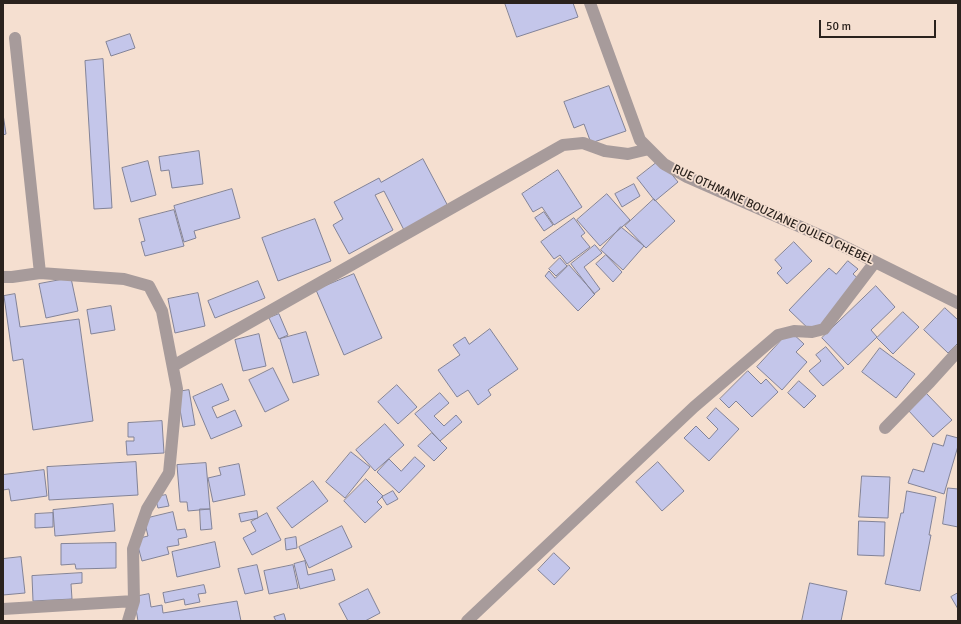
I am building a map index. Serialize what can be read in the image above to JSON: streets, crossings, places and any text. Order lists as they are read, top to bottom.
{
  "streets": {
    "street": ["RUE OTHMANE BOUZIANE OULED CHEBEL"]
  },
  "scale_bar": "50 m"
}
